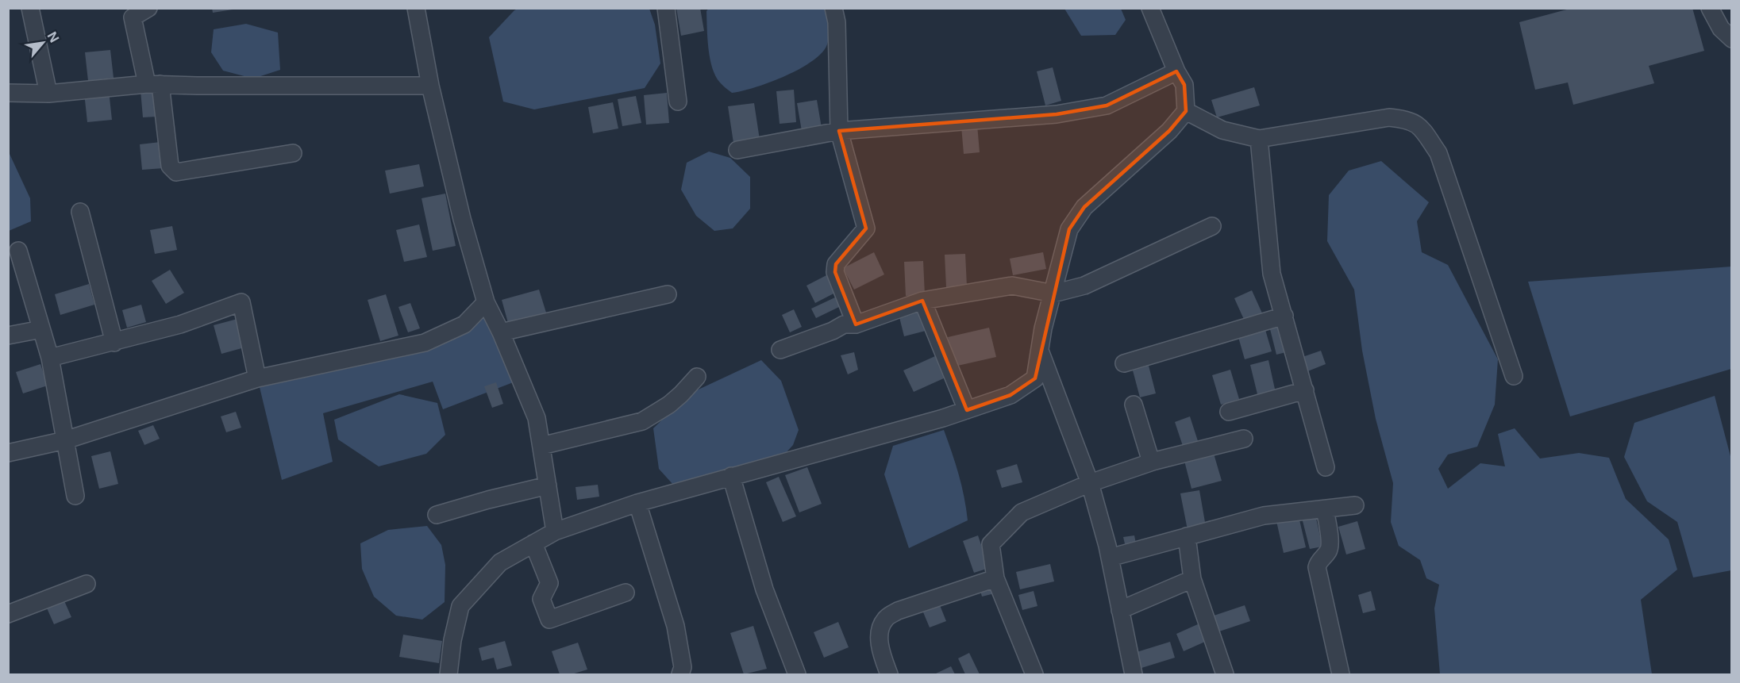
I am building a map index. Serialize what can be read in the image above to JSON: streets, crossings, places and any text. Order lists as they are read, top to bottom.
{
  "north": "top right"
}
